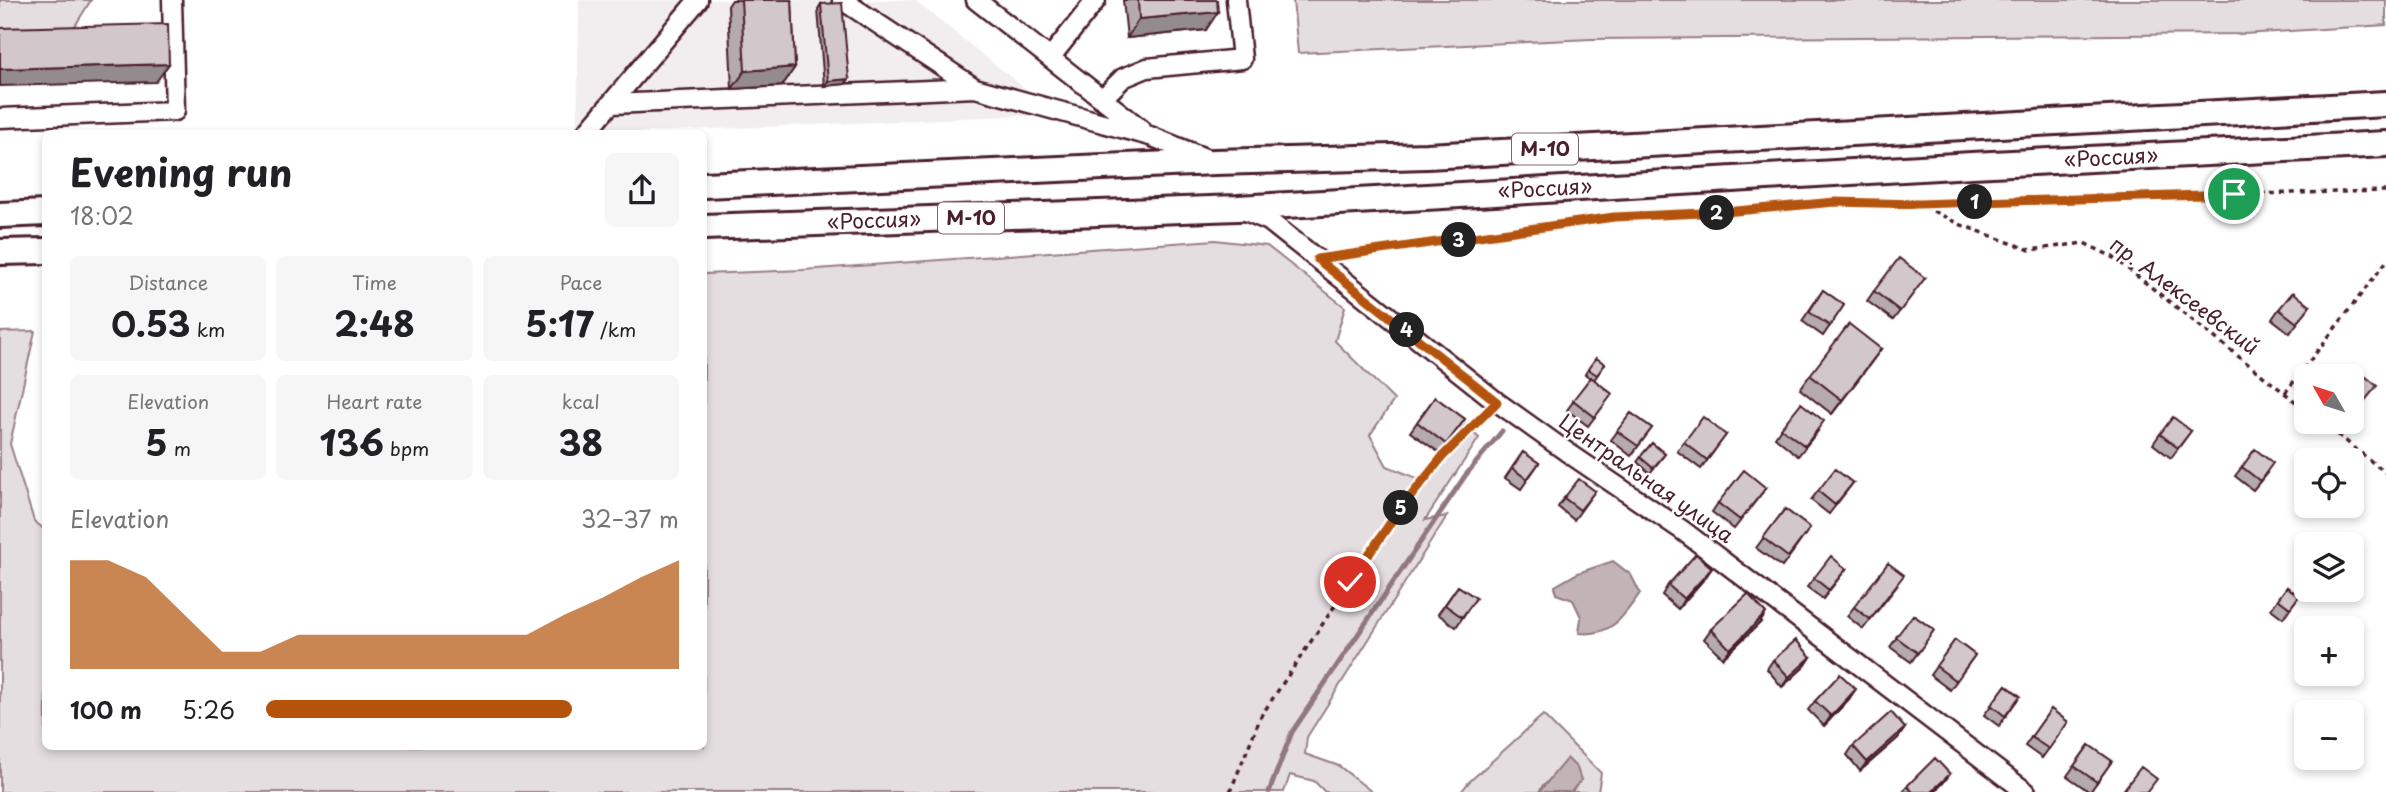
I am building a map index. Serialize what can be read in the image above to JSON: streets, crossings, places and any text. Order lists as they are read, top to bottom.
{
  "streets": {
    "highway": ["М-10", "«Россия»"],
    "street": ["Центральная улица"],
    "path": ["пр. Алексеевский"]
  },
  "crossings": [
    ["«Россия»", "Центральная улица"]
  ],
  "north": "top left",
  "page": {
    "heading": ["Evening run", "18:02"],
    "pins": [
      "1",
      "2",
      "3",
      "4",
      "5"
    ],
    "stats": [
      ["Distance", "0.53 km"],
      ["Time", "2:48"],
      ["Pace", "5:17 /km"],
      ["Elevation", "5 m"],
      ["Heart rate", "136 bpm"],
      ["kcal", "38"]
    ],
    "map_buttons": ["+", "−"],
    "chart": ["Elevation", "32–37 m"],
    "list": [
      {
        "name": "100 m",
        "note": "5:26"
      }
    ]
  }
}
